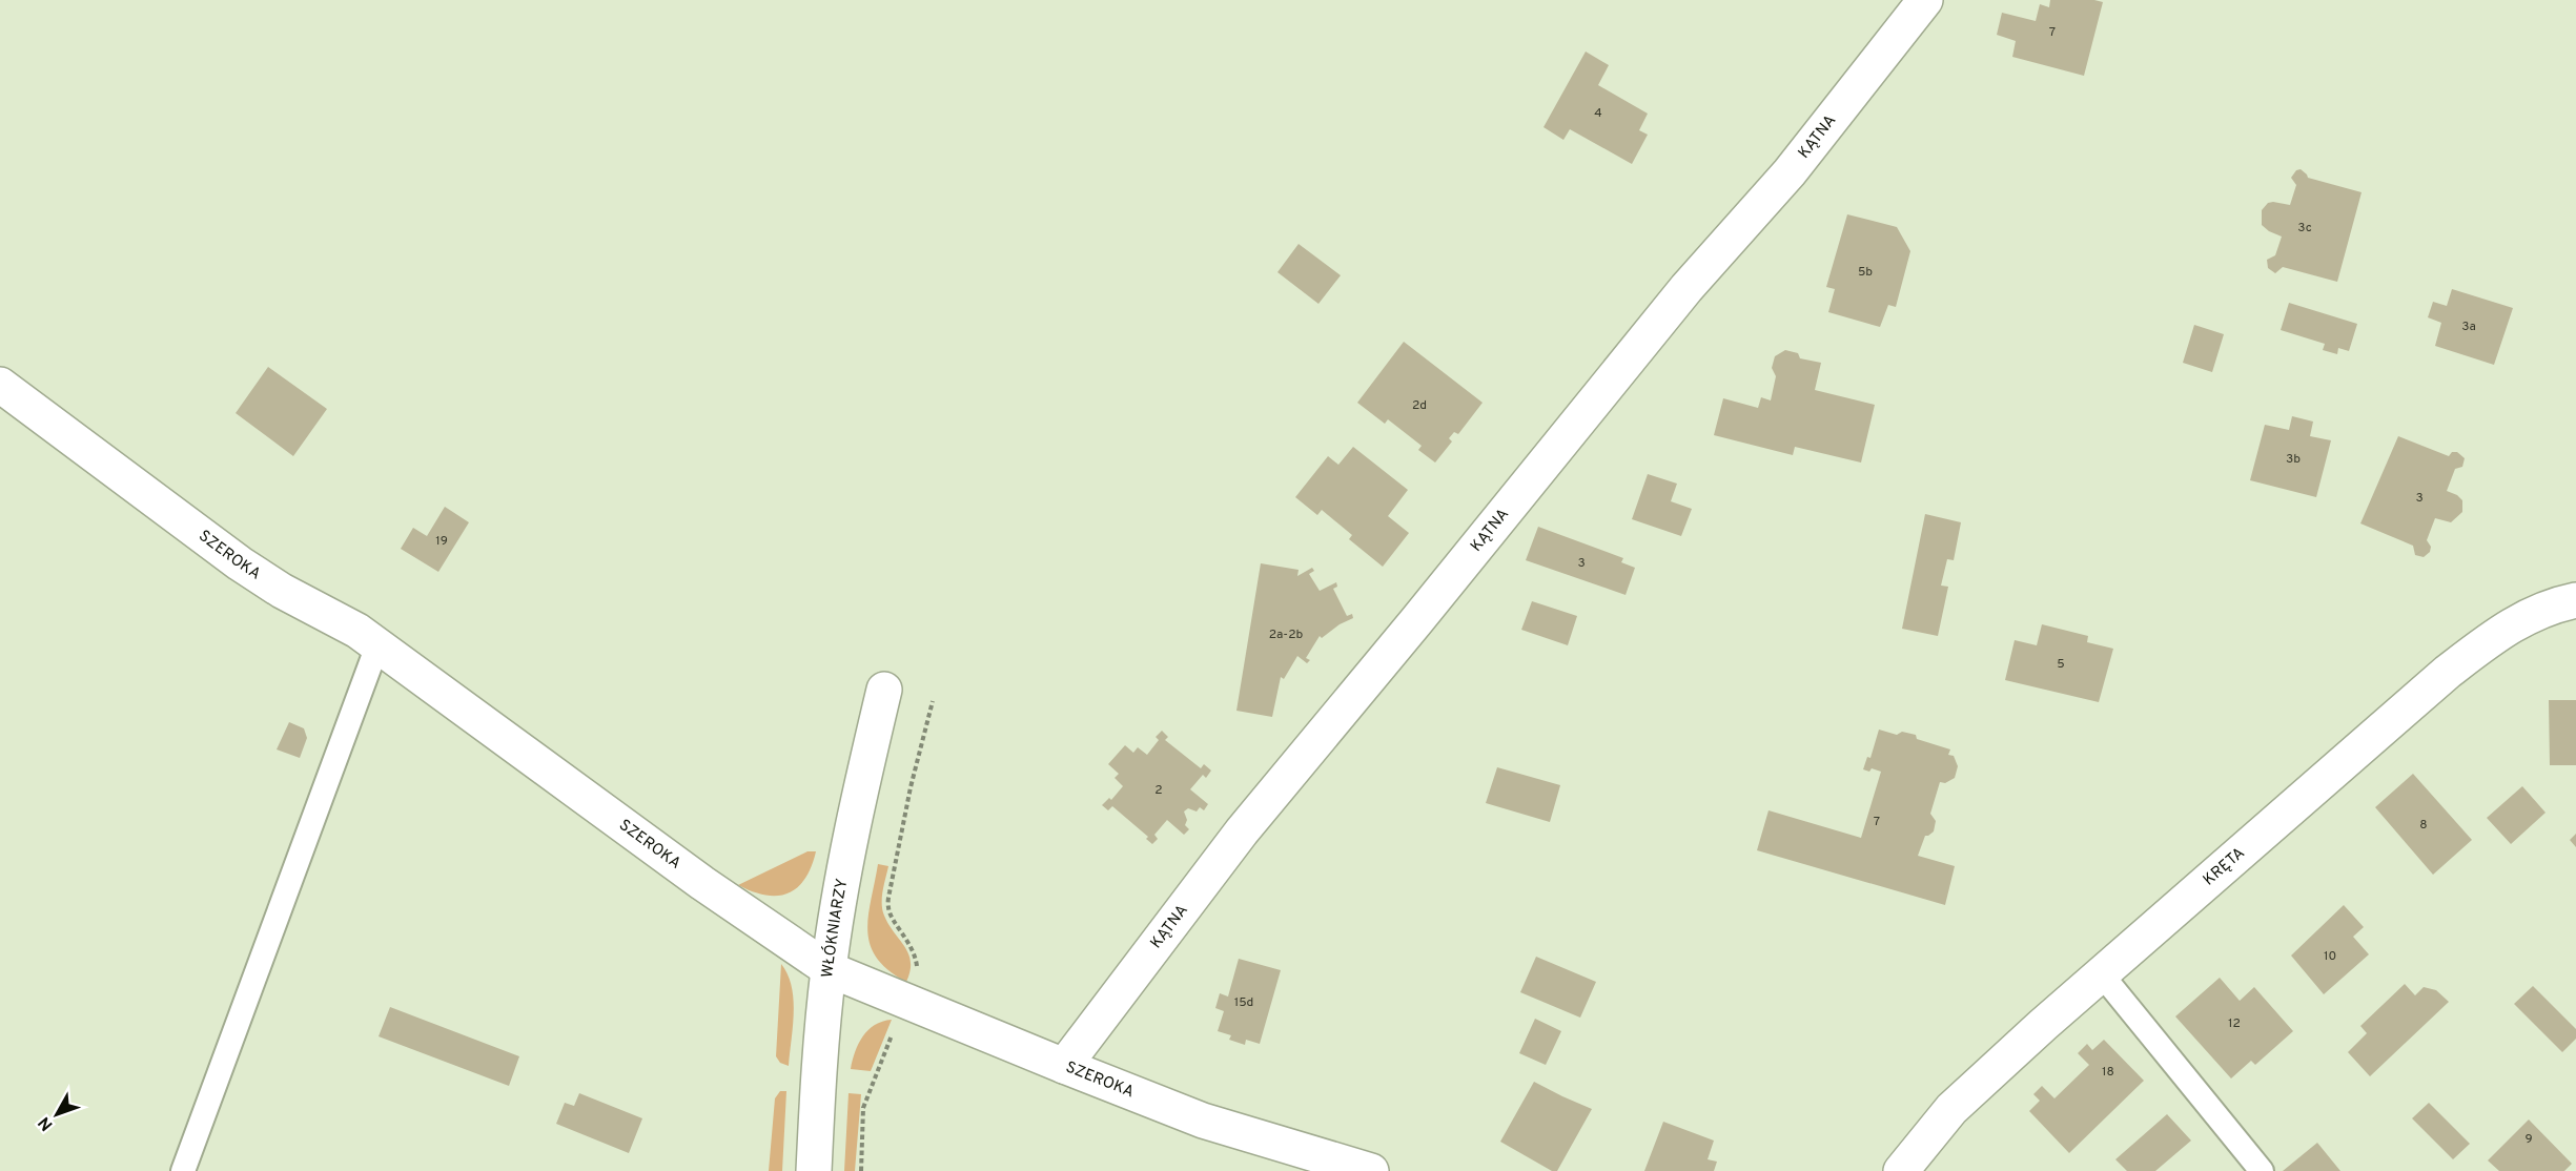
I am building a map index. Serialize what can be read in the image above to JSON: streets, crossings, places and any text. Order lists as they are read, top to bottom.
{
  "streets": {
    "street": [
      "KĄTNA",
      "SZEROKA",
      "KRĘTA",
      "WŁÓKNIARZY"
    ]
  },
  "crossings": [
    ["KĄTNA", "SZEROKA"],
    ["SZEROKA", "WŁÓKNIARZY"]
  ],
  "house_numbers": [
    "7",
    "4",
    "3c",
    "5b",
    "3a",
    "2d",
    "3b",
    "3",
    "19",
    "3",
    "2a-2b",
    "5",
    "2",
    "7",
    "8",
    "10",
    "15d",
    "12",
    "18",
    "9"
  ],
  "north": "bottom left"
}
